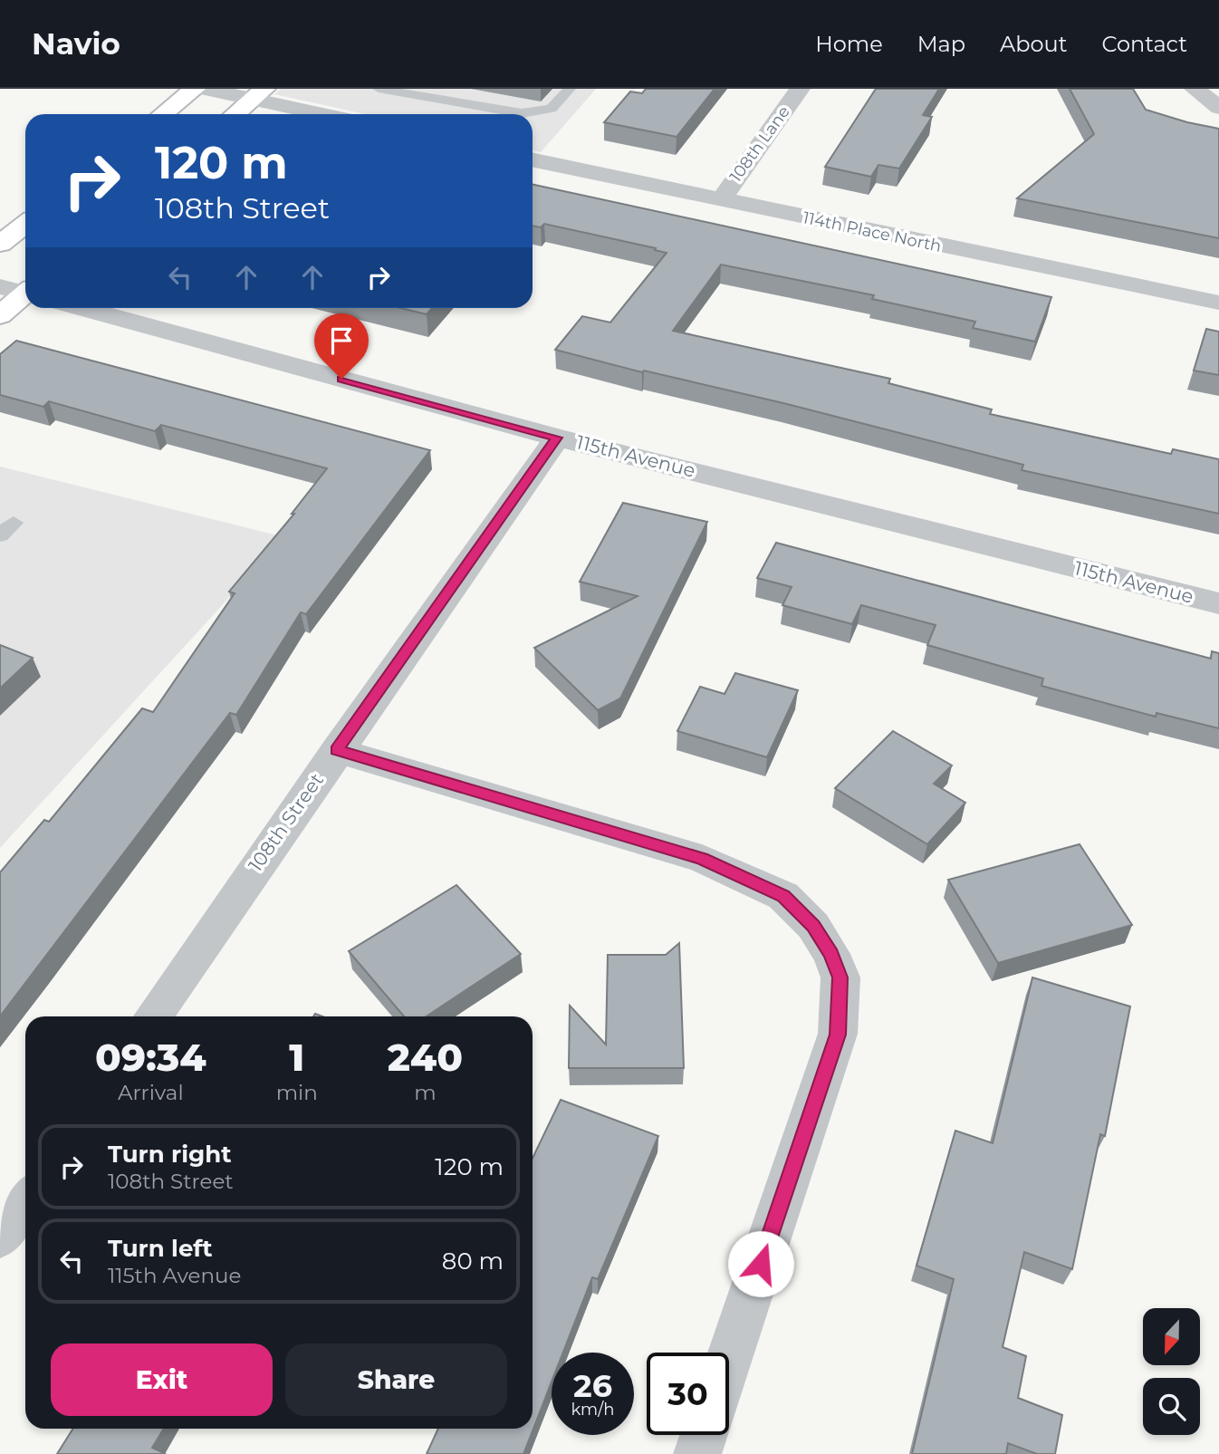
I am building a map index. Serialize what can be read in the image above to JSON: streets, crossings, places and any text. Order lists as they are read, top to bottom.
{
  "streets": {
    "street": [
      "108th Lane",
      "114th Place North",
      "115th Avenue",
      "108th Street"
    ]
  },
  "crossings": [
    ["108th Lane", "114th Place North"],
    ["115th Avenue", "108th Street"]
  ],
  "north": "bottom",
  "page": {
    "header": "Navio",
    "nav": [
      "Home",
      "Map",
      "About",
      "Contact"
    ],
    "turn": ["120 m", "108th Street"],
    "eta": [
      "09:34",
      "Arrival",
      "1",
      "min",
      "240",
      "m"
    ],
    "list": [
      {
        "name": "Turn right",
        "note": "108th Street",
        "value": "120 m"
      },
      {
        "name": "Turn left",
        "note": "115th Avenue",
        "value": "80 m"
      }
    ],
    "buttons": ["Exit", "Share"],
    "speed": "26 km/h",
    "limit": "30"
  }
}
